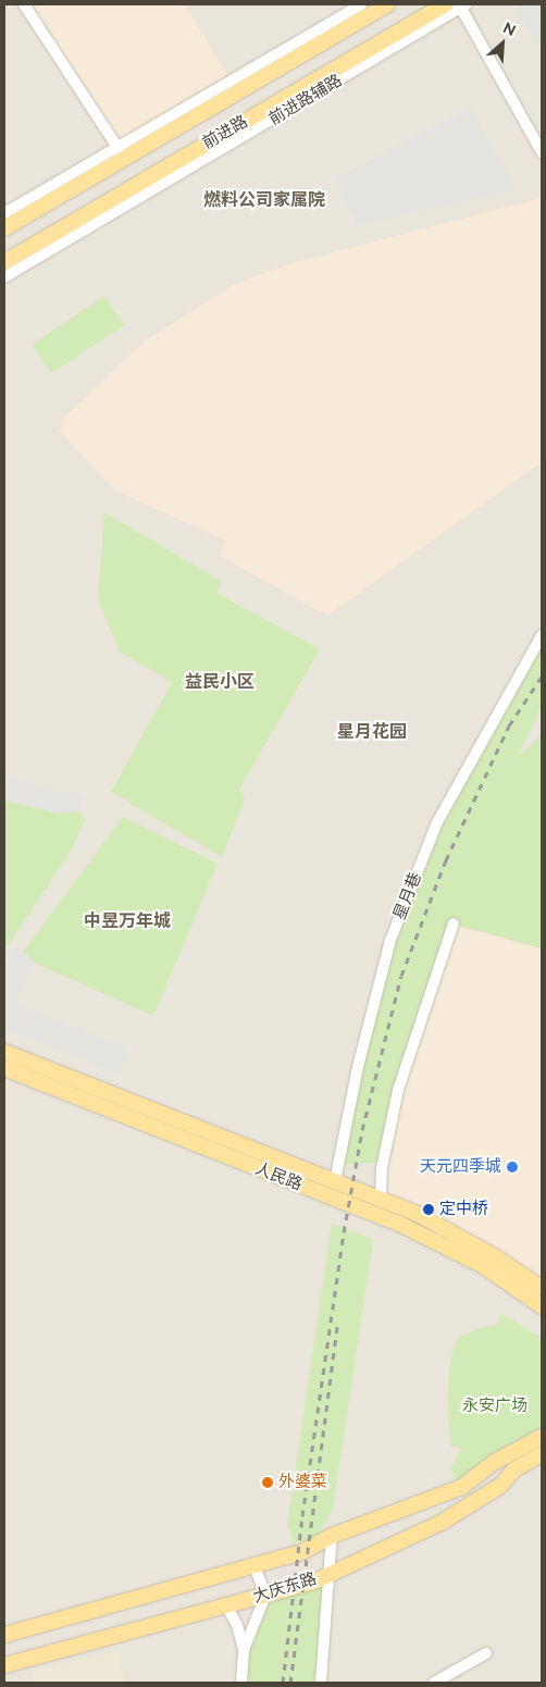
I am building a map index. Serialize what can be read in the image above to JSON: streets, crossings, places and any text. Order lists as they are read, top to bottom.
{
  "streets": {
    "main road": ["前进路", "人民路", "大庆东路"],
    "street": ["前进路辅路", "星月巷"]
  },
  "crossings": [
    ["前进路辅路", "前进路"],
    ["星月巷", "人民路"]
  ],
  "districts": [
    "燃料公司家属院",
    "益民小区",
    "星月花园",
    "中昱万年城"
  ],
  "parks": ["永安广场"],
  "places": ["天元四季城", "定中桥", "外婆菜"],
  "north": "top right"
}
